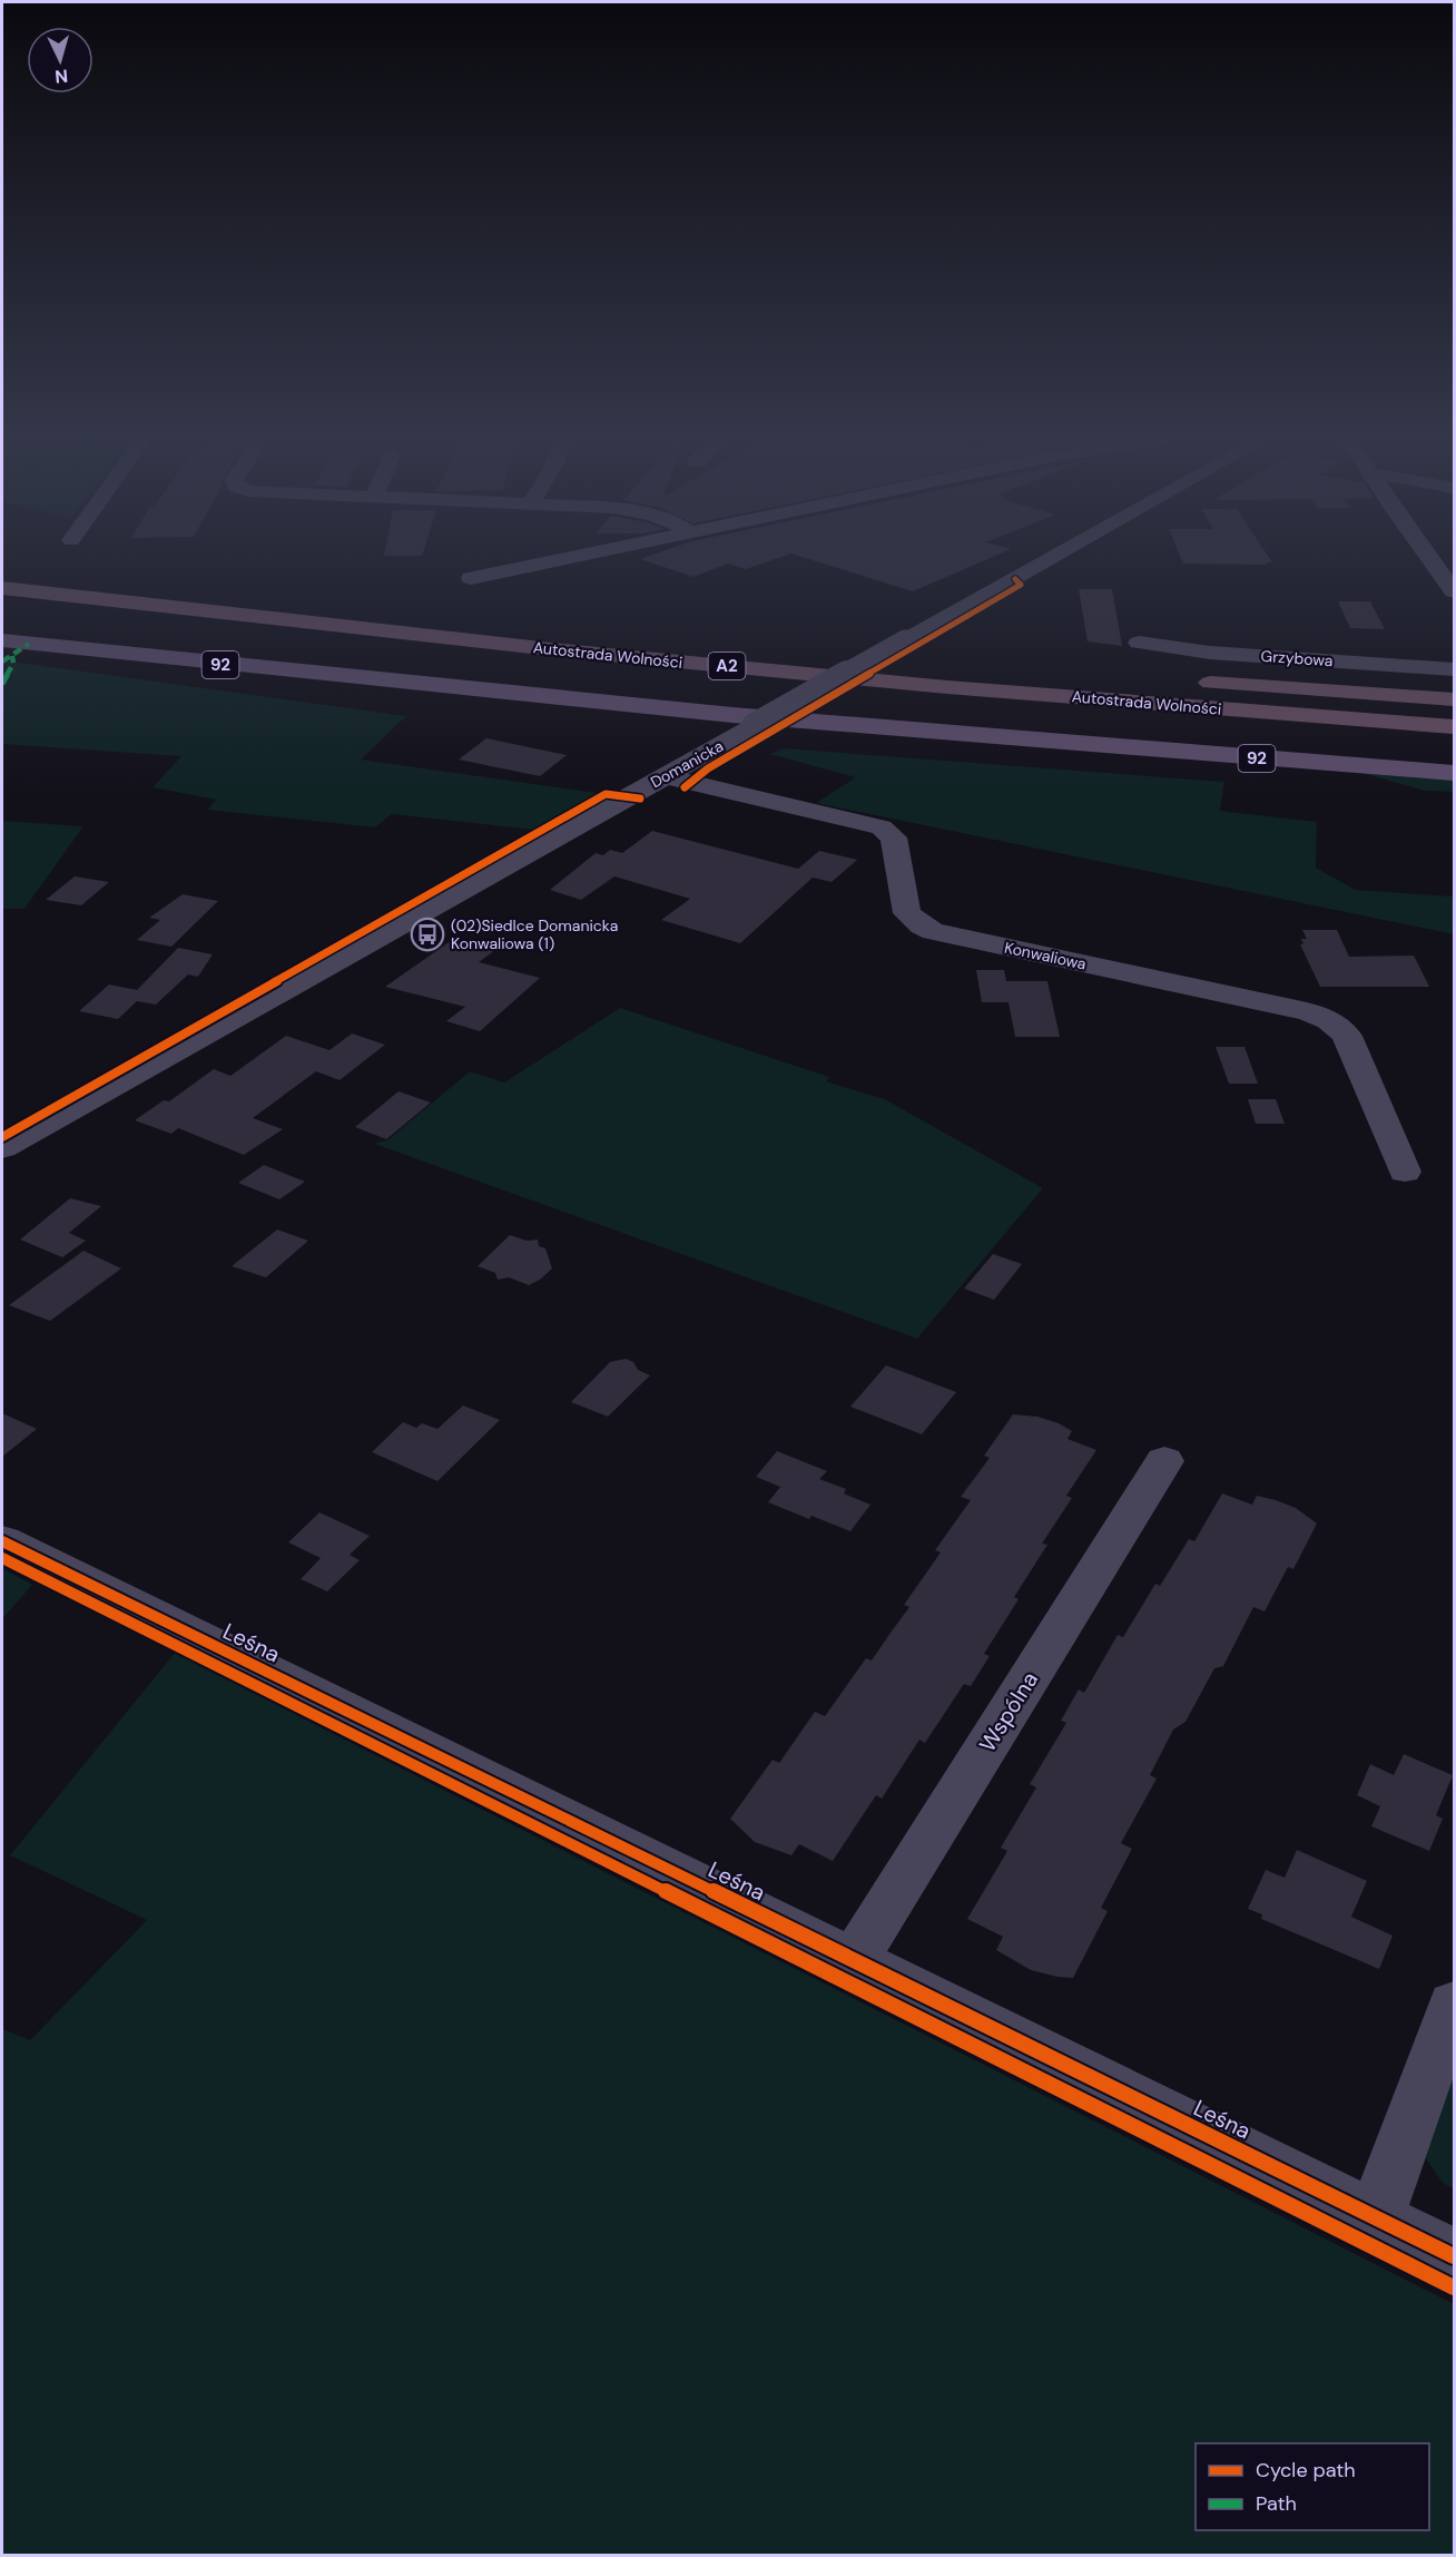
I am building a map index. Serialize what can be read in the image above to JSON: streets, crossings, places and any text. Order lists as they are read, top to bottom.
{
  "streets": {
    "highway": ["Autostrada Wolności", "A2"],
    "main road": ["92"],
    "street": [
      "Grzybowa",
      "Domanicka",
      "Konwaliowa",
      "Leśna",
      "Wspólna"
    ]
  },
  "crossings": [
    ["Domanicka", "Konwaliowa"],
    ["Leśna", "Wspólna"]
  ],
  "places": {
    "bus stop": ["(02)Siedlce Domanicka Konwaliowa (1)"]
  },
  "legend": ["Cycle path", "Path"],
  "north": "bottom"
}
